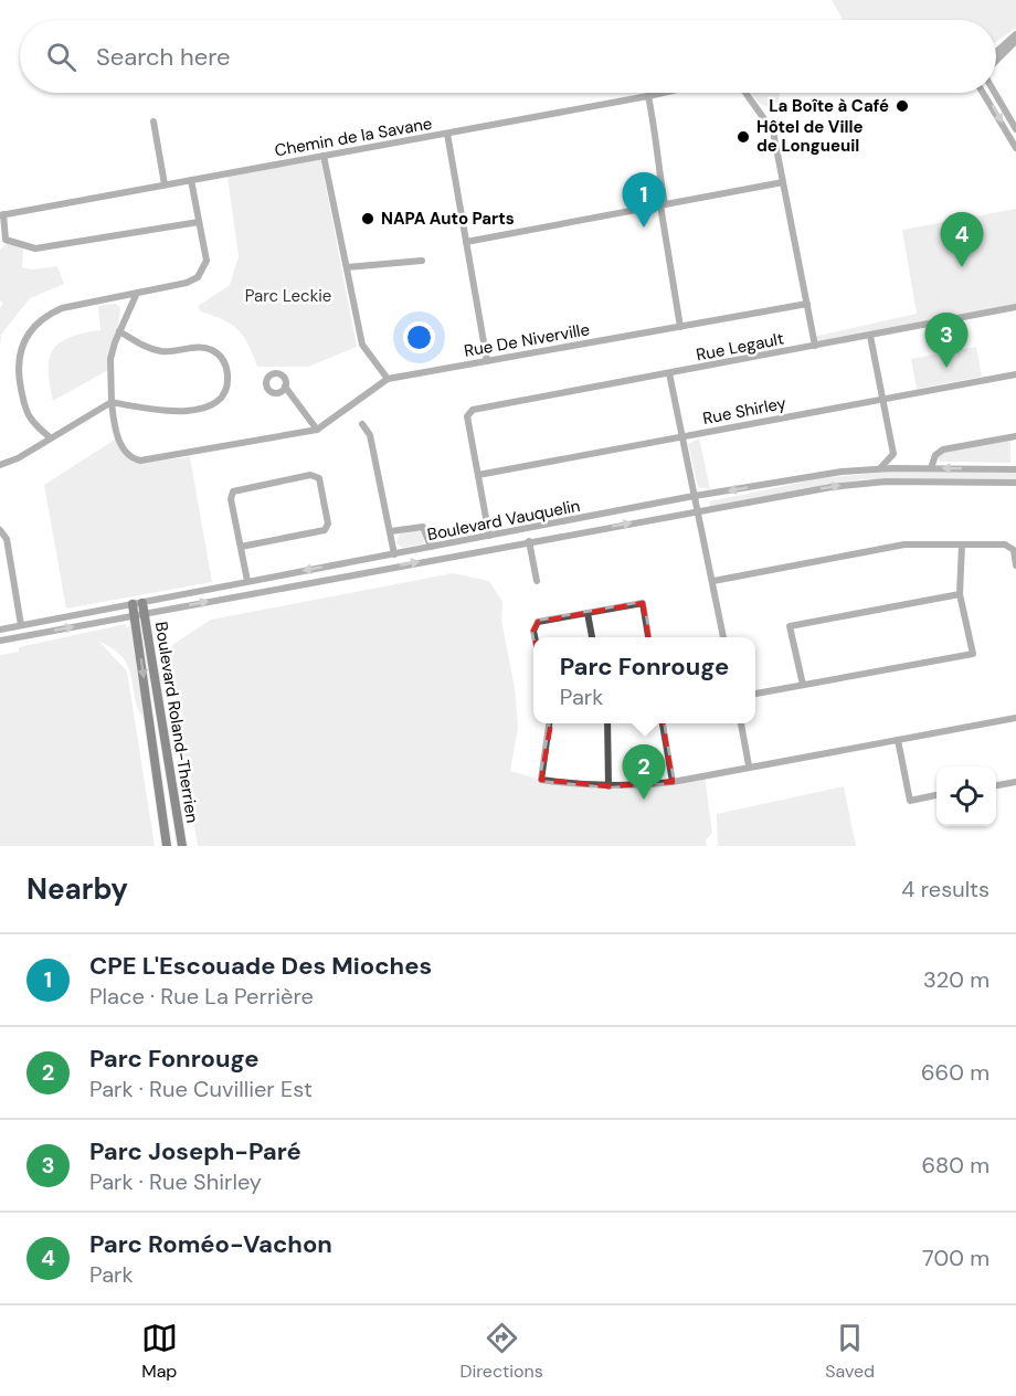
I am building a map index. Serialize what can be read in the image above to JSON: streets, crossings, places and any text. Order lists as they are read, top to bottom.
{
  "streets": {
    "main road": ["Boulevard Roland-Therrien"],
    "street": [
      "Chemin de la Savane",
      "Rue De Niverville",
      "Rue Legault",
      "Rue Shirley",
      "Boulevard Vauquelin"
    ]
  },
  "crossings": [
    ["Rue Legault", "Rue Shirley"],
    ["Boulevard Vauquelin", "Boulevard Roland-Therrien"]
  ],
  "parks": ["Parc Leckie"],
  "places": ["La Boîte à Café", "Hôtel de Ville de Longueuil", "NAPA Auto Parts"],
  "page": {
    "search": "Search here",
    "pins": [
      "1",
      "4",
      "3",
      "2"
    ],
    "popup": ["Parc Fonrouge", "Park"],
    "heading": ["Nearby", "4 results"],
    "list": [
      {
        "mark": "1",
        "name": "CPE L'Escouade Des Mioches",
        "note": "Place · Rue La Perrière",
        "value": "320 m"
      },
      {
        "mark": "2",
        "name": "Parc Fonrouge",
        "note": "Park · Rue Cuvillier Est",
        "value": "660 m"
      },
      {
        "mark": "3",
        "name": "Parc Joseph-Paré",
        "note": "Park · Rue Shirley",
        "value": "680 m"
      },
      {
        "mark": "4",
        "name": "Parc Roméo-Vachon",
        "note": "Park",
        "value": "700 m"
      }
    ],
    "nav": ["Map", "Directions", "Saved"]
  }
}
